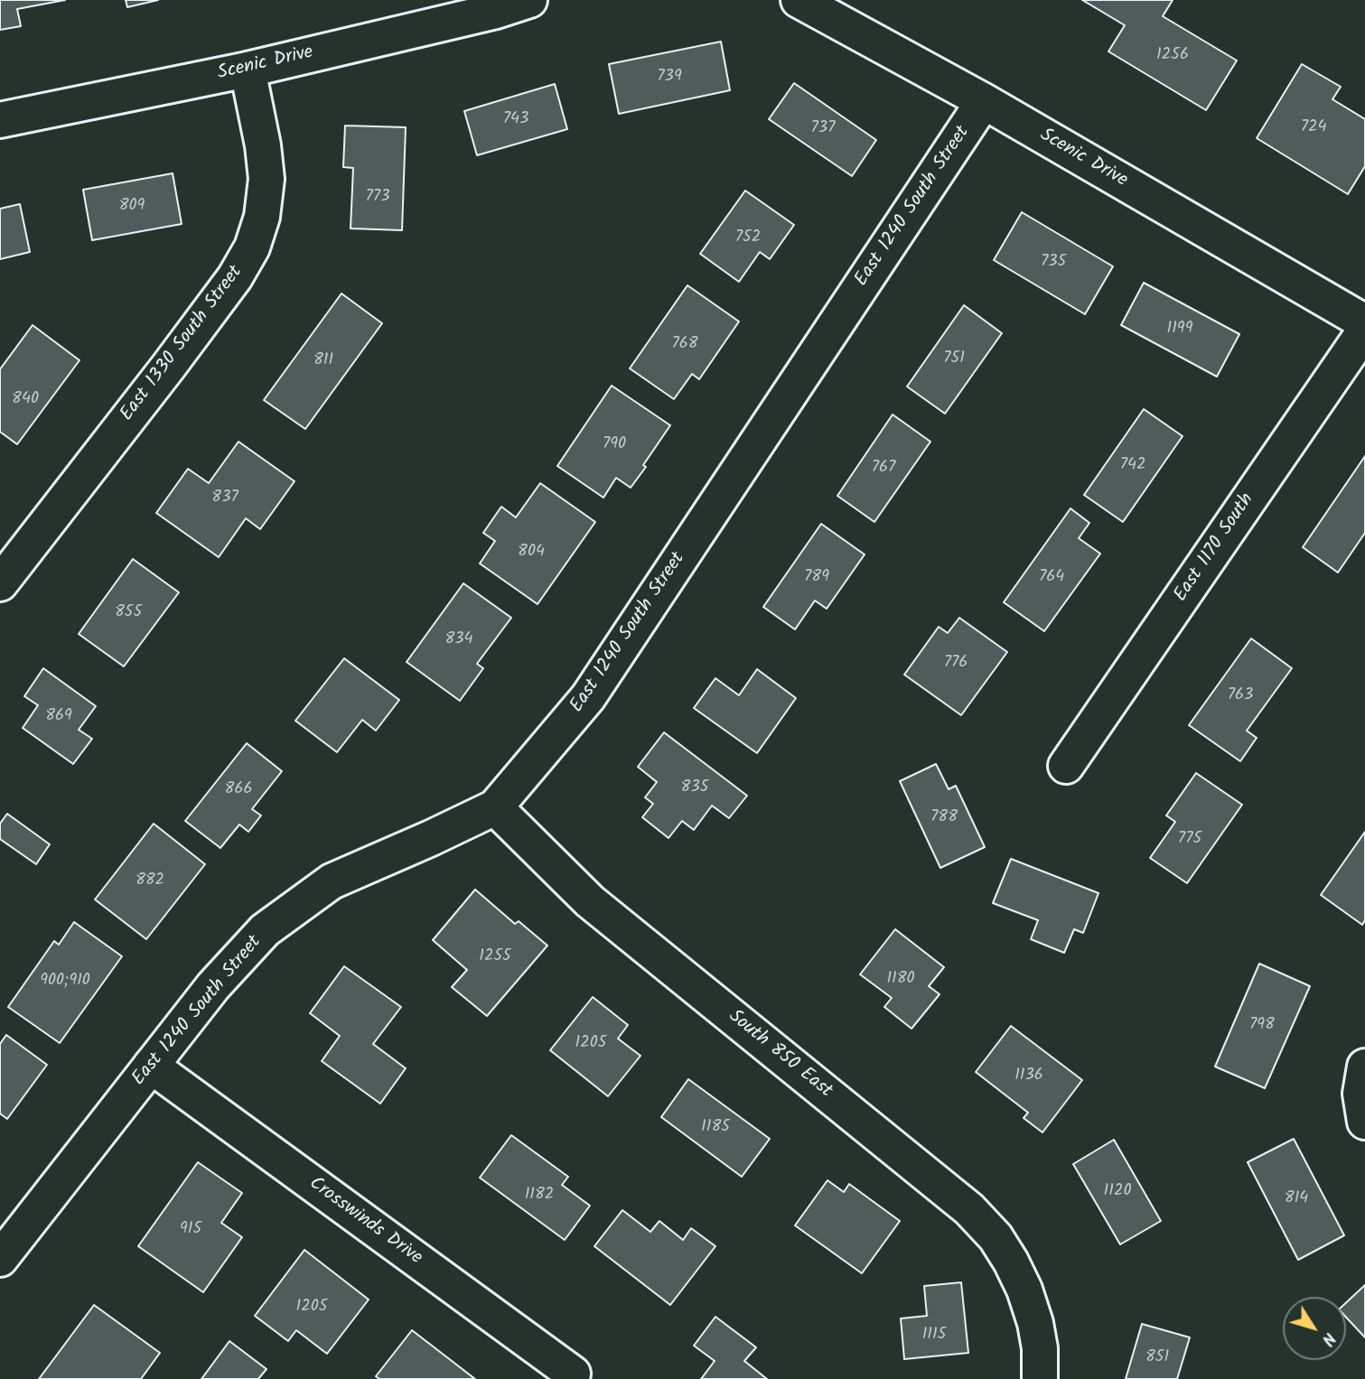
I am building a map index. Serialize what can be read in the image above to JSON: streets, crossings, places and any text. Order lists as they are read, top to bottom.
{
  "streets": {
    "street": [
      "Scenic Drive",
      "East 1240 South Street",
      "East 1330 South Street",
      "East 1170 South",
      "South 850 East",
      "Crosswinds Drive"
    ]
  },
  "crossings": [
    ["Scenic Drive", "East 1240 South Street"],
    ["Scenic Drive", "East 1330 South Street"],
    ["East 1240 South Street", "South 850 East"],
    ["East 1240 South Street", "Crosswinds Drive"]
  ],
  "house_numbers": [
    "1256",
    "739",
    "743",
    "724",
    "737",
    "773",
    "809",
    "752",
    "735",
    "1199",
    "768",
    "751",
    "811",
    "840",
    "790",
    "742",
    "767",
    "837",
    "804",
    "789",
    "764",
    "855",
    "834",
    "776",
    "763",
    "869",
    "835",
    "866",
    "788",
    "775",
    "882",
    "1255",
    "1180",
    "900;910",
    "798",
    "1205",
    "1136",
    "1185",
    "1120",
    "1182",
    "814",
    "915",
    "1205",
    "1115",
    "851"
  ],
  "north": "bottom right"
}
